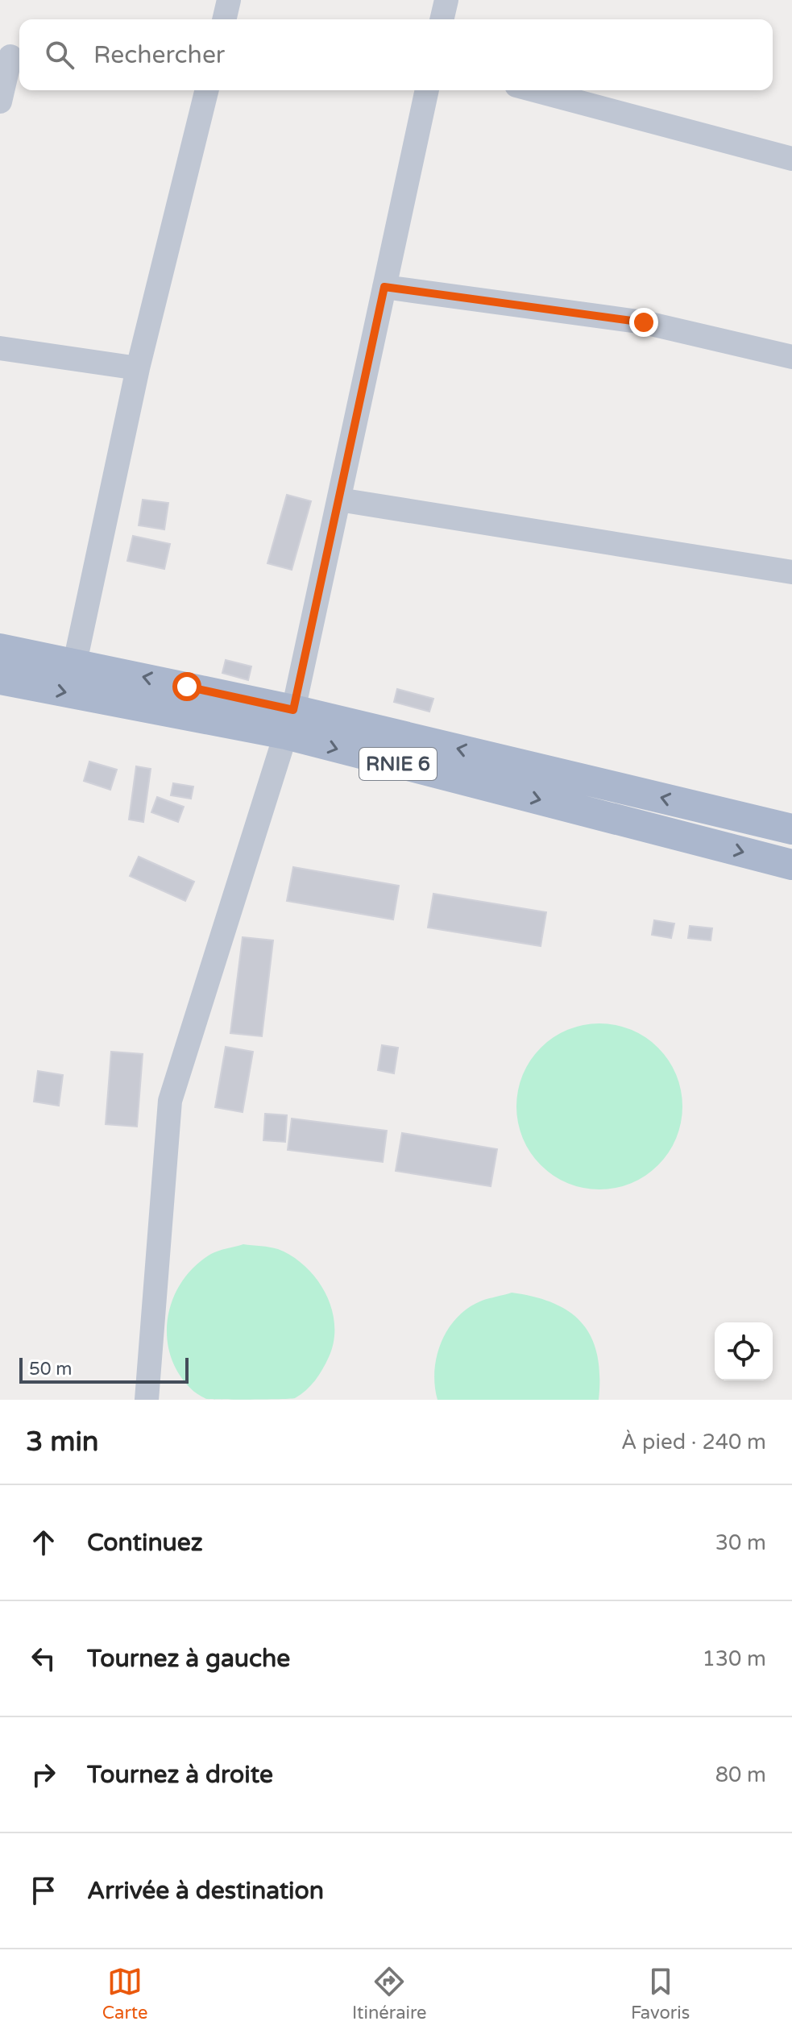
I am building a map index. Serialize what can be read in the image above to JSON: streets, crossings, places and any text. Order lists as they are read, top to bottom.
{
  "streets": {
    "main road": ["RNIE 6"]
  },
  "scale_bar": "50 m",
  "page": {
    "search": "Rechercher",
    "scale": "50 m",
    "heading": ["3 min", "À pied · 240 m"],
    "list": [
      ["Continuez", "30 m"],
      ["Tournez à gauche", "130 m"],
      ["Tournez à droite", "80 m"],
      "Arrivée à destination"
    ],
    "nav": ["Carte", "Itinéraire", "Favoris"]
  }
}
